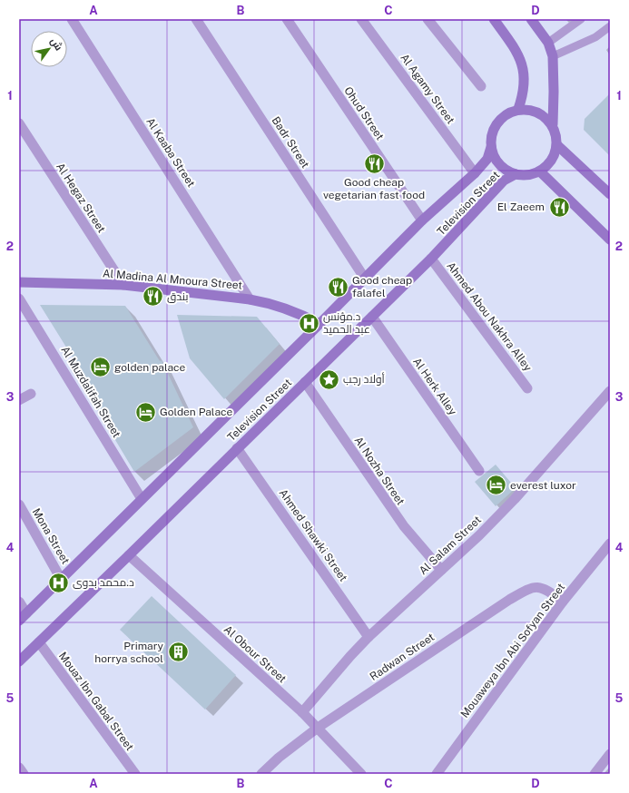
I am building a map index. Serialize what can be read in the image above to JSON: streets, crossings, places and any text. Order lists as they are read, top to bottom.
{
  "streets": {
    "main road": ["Television Street", "Al Madina Al Mnoura Street"],
    "street": [
      "Al Agamy Street",
      "Ohud Street",
      "Badr Street",
      "Al Kaaba Street",
      "Al Hegaz Street",
      "Ahmed Abou Nakhra Alley",
      "Al Herk Alley",
      "Al Muzdalifah Street",
      "Al Nozha Street",
      "Ahmed Shawki Street",
      "Mona Street",
      "Al Salam Street",
      "Mouaweya Ibn Abi Sofyan Street",
      "Al Obour Street",
      "Radwan Street",
      "Mouaz Ibn Gabal Street"
    ]
  },
  "crossings": [
    ["Al Agamy Street", "Television Street"],
    ["Ohud Street", "Television Street"],
    ["Badr Street", "Television Street"],
    ["Al Kaaba Street", "Al Madina Al Mnoura Street"],
    ["Al Hegaz Street", "Al Madina Al Mnoura Street"],
    ["Television Street", "Al Madina Al Mnoura Street"],
    ["Television Street", "Ahmed Abou Nakhra Alley"],
    ["Television Street", "Al Herk Alley"],
    ["Television Street", "Al Muzdalifah Street"],
    ["Television Street", "Al Nozha Street"],
    ["Television Street", "Ahmed Shawki Street"],
    ["Television Street", "Mona Street"],
    ["Television Street", "Al Obour Street"],
    ["Television Street", "Mouaz Ibn Gabal Street"],
    ["Al Nozha Street", "Al Salam Street"],
    ["Ahmed Shawki Street", "Al Salam Street"],
    ["Al Salam Street", "Al Obour Street"],
    ["Mouaweya Ibn Abi Sofyan Street", "Radwan Street"],
    ["Al Obour Street", "Radwan Street"]
  ],
  "places": {
    "restaurant": [
      "Good cheap vegetarian fast food",
      "El Zaeem",
      "Good cheap falafel",
      "بندق"
    ],
    "hospital": ["د.مؤنس عبد الحميد", "د.محمد بدوى"],
    "hotel": ["golden palace", "Golden Palace", "everest luxor"],
    "place": ["أولاد رجب"],
    "building": ["Primary horrya school"]
  },
  "north": "top right",
  "grid": {
    "columns": [
      "A",
      "B",
      "C",
      "D"
    ],
    "rows": [
      "1",
      "2",
      "3",
      "4",
      "5"
    ]
  }
}
